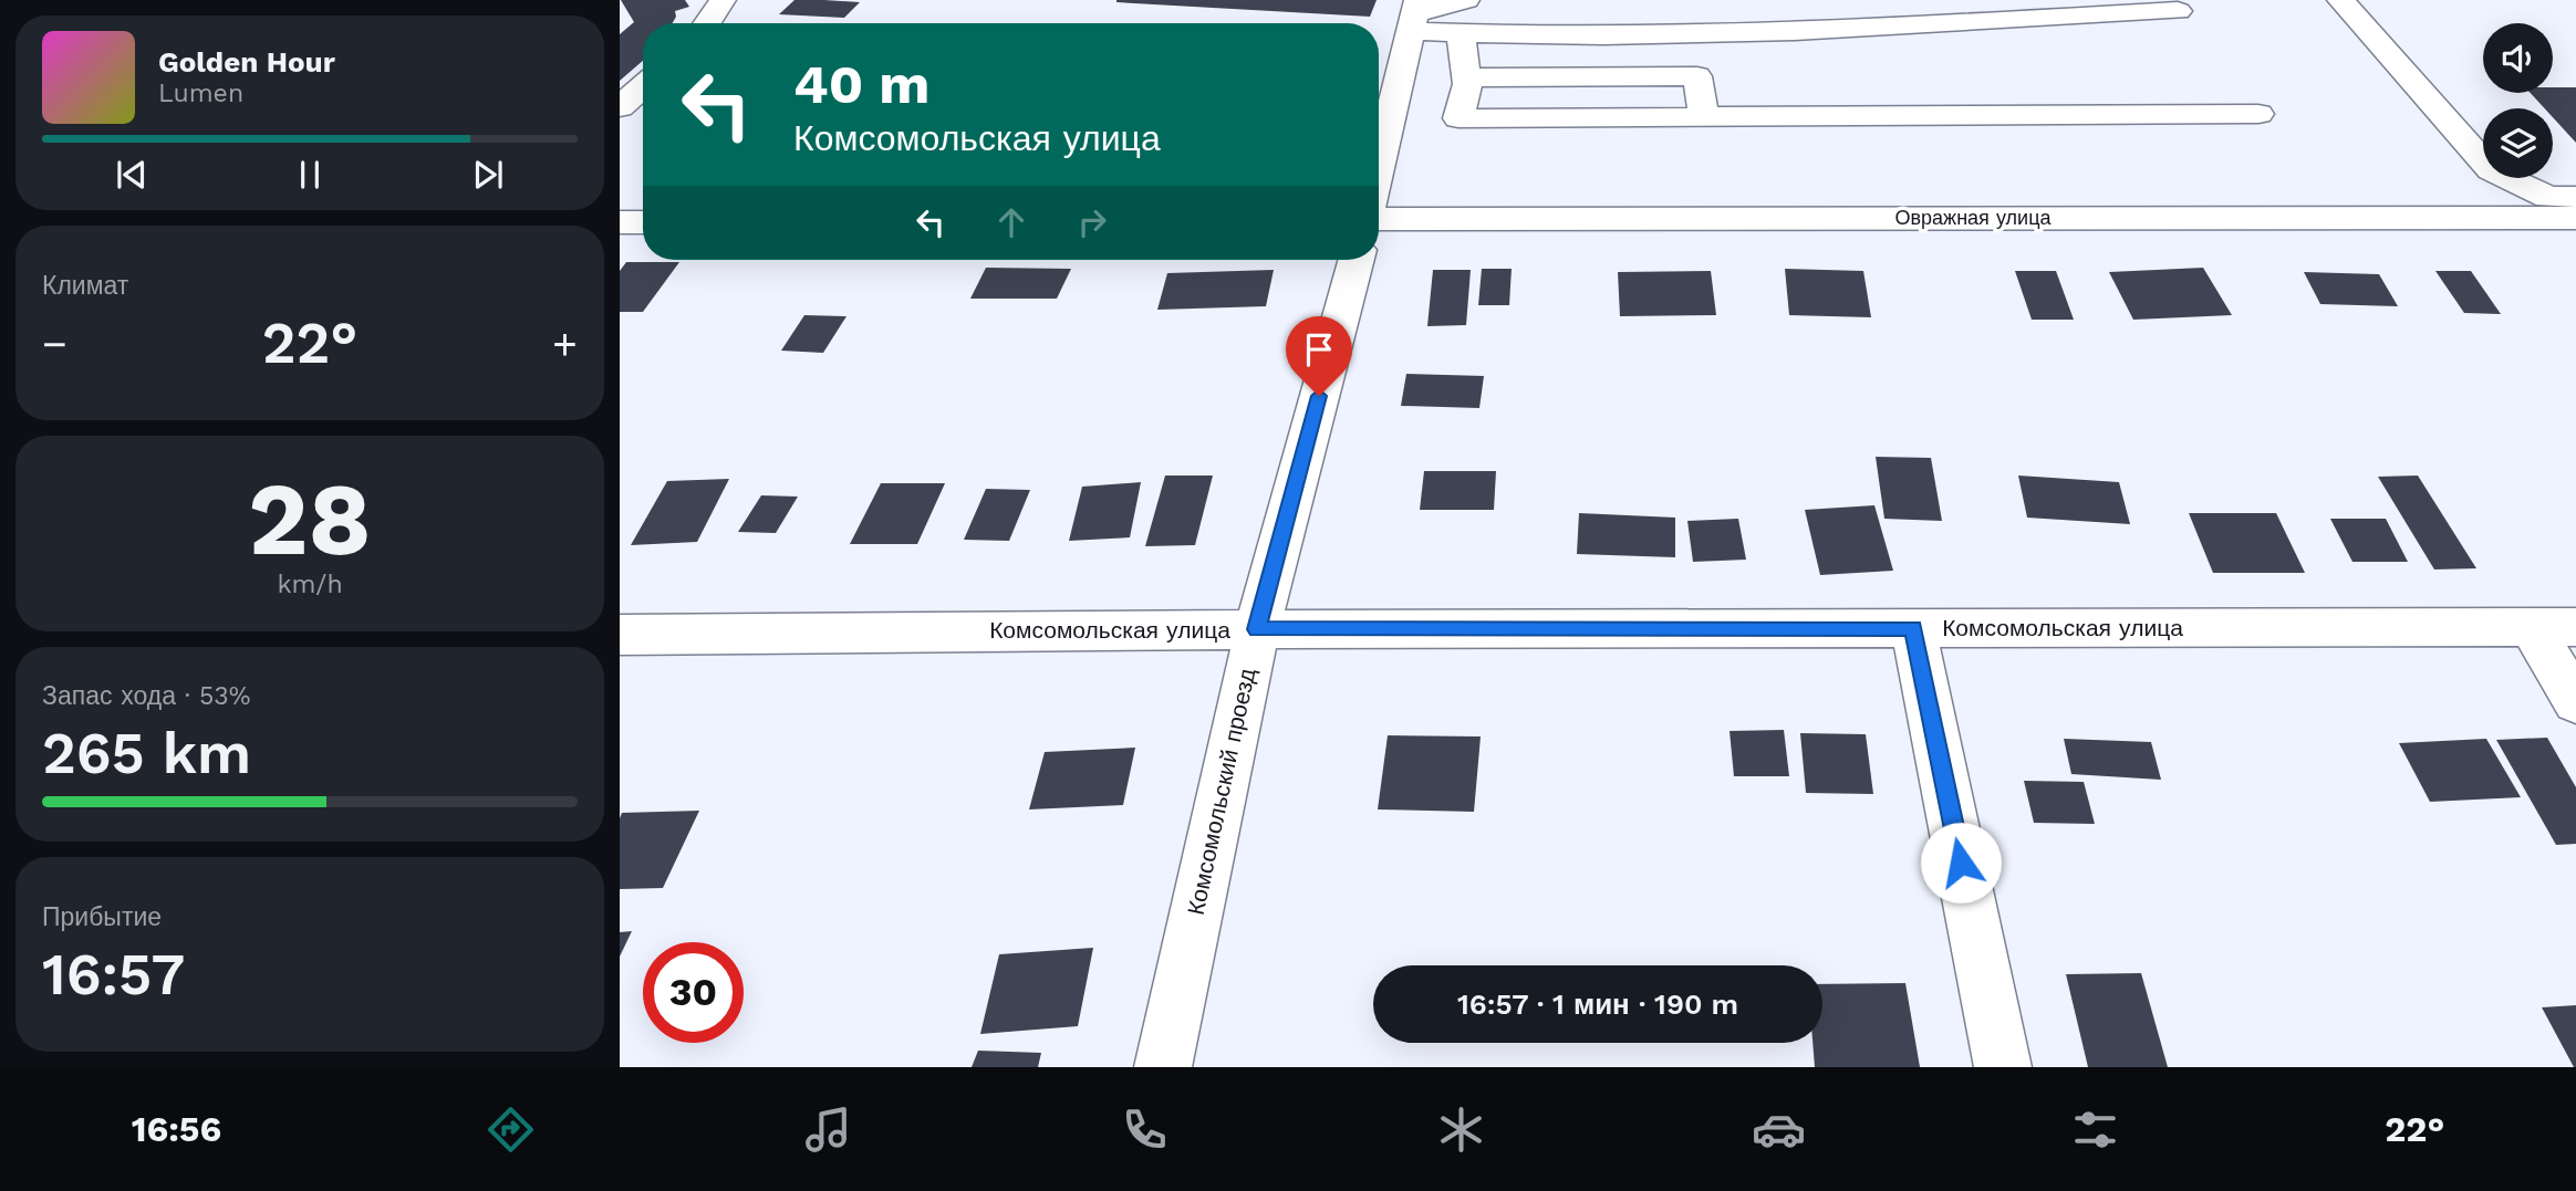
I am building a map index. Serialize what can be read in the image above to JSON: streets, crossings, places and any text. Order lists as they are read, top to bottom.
{
  "streets": {
    "street": ["Овражная улица", "Комсомольская улица", "Комсомольский проезд"]
  },
  "crossings": [
    ["Комсомольская улица", "Комсомольский проезд"]
  ],
  "page": {
    "turn": ["40 m", "Комсомольская улица"],
    "song": ["Golden Hour", "Lumen"],
    "tile": [
      "Климат",
      ["28", "km/h"],
      ["Запас хода · 53%", "265 km"],
      ["Прибытие", "16:57"]
    ],
    "heat": ["−", "22°", "+"],
    "limit": "30",
    "trip": "16:57 · 1 мин · 190 m",
    "tabs": ["16:56", "22°"]
  }
}
